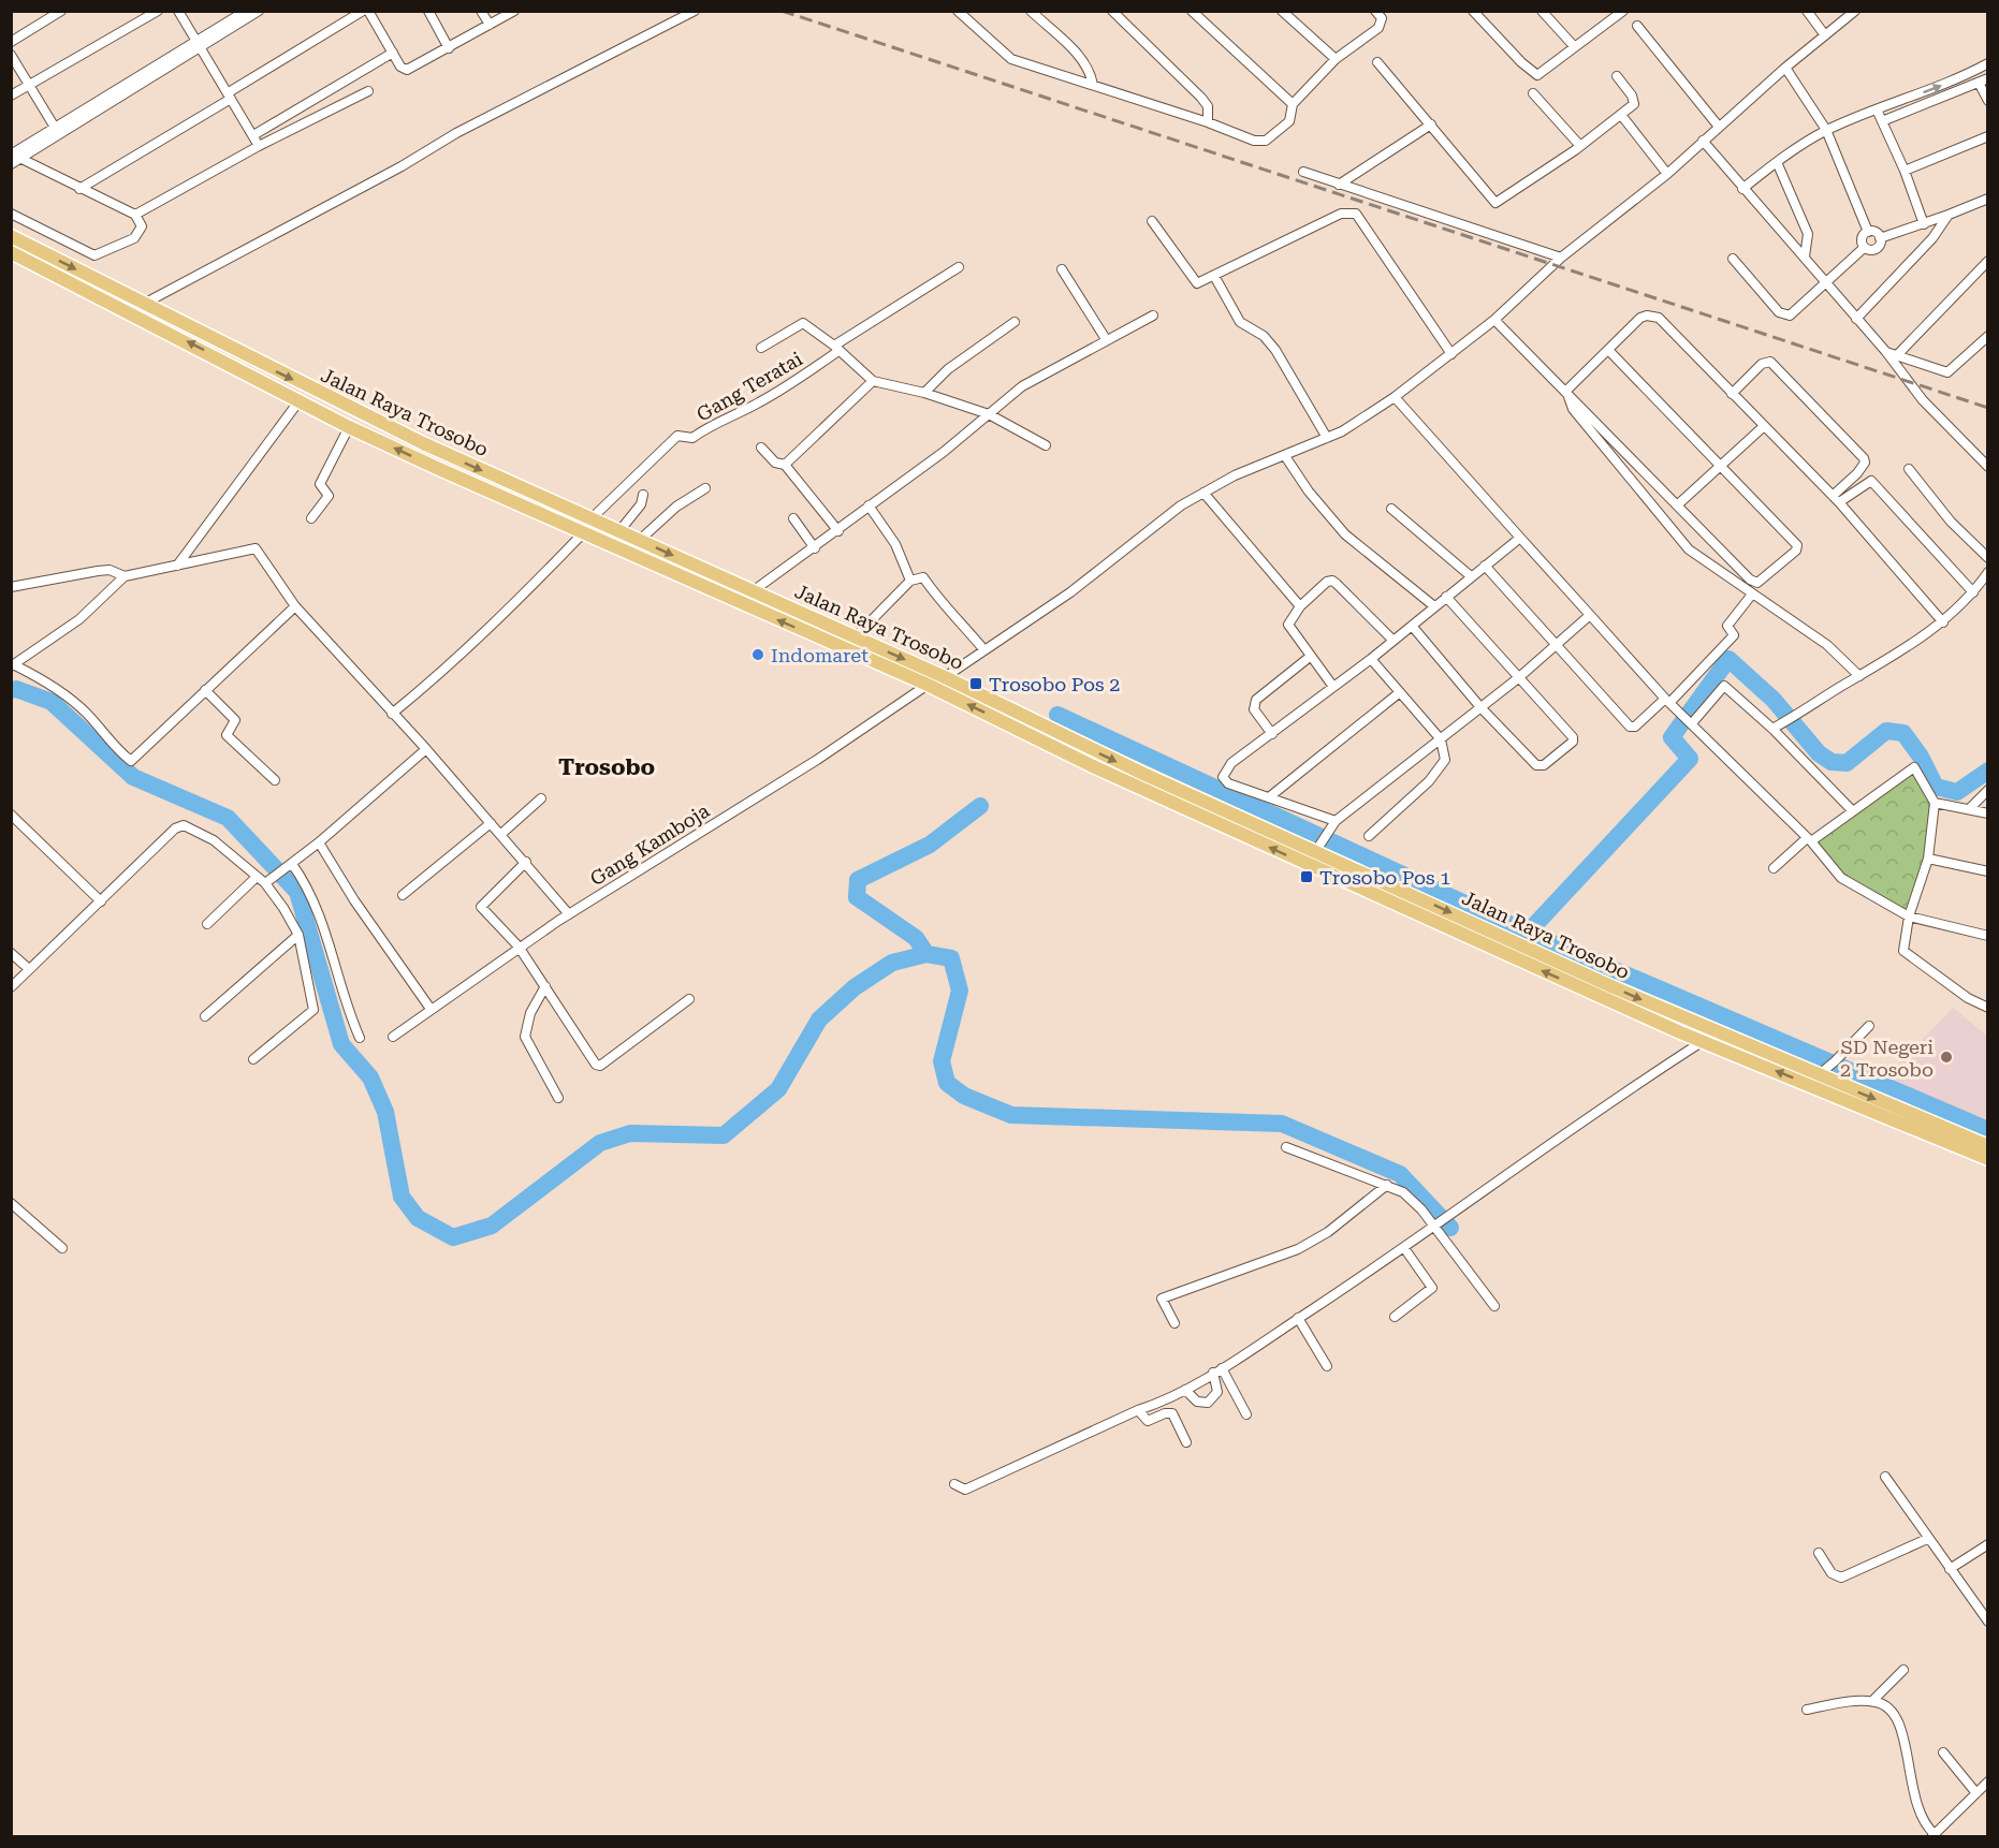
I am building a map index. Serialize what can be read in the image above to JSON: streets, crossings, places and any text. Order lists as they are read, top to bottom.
{
  "streets": {
    "highway": ["Jalan Raya Trosobo"],
    "street": ["Gang Teratai", "Gang Kamboja"]
  },
  "crossings": [
    ["Gang Teratai", "Jalan Raya Trosobo"],
    ["Jalan Raya Trosobo", "Gang Kamboja"]
  ],
  "districts": ["Trosobo"],
  "places": {
    "other": ["Indomaret", "SD Negeri 2 Trosobo"],
    "transit": ["Trosobo Pos 2", "Trosobo Pos 1"]
  }
}
